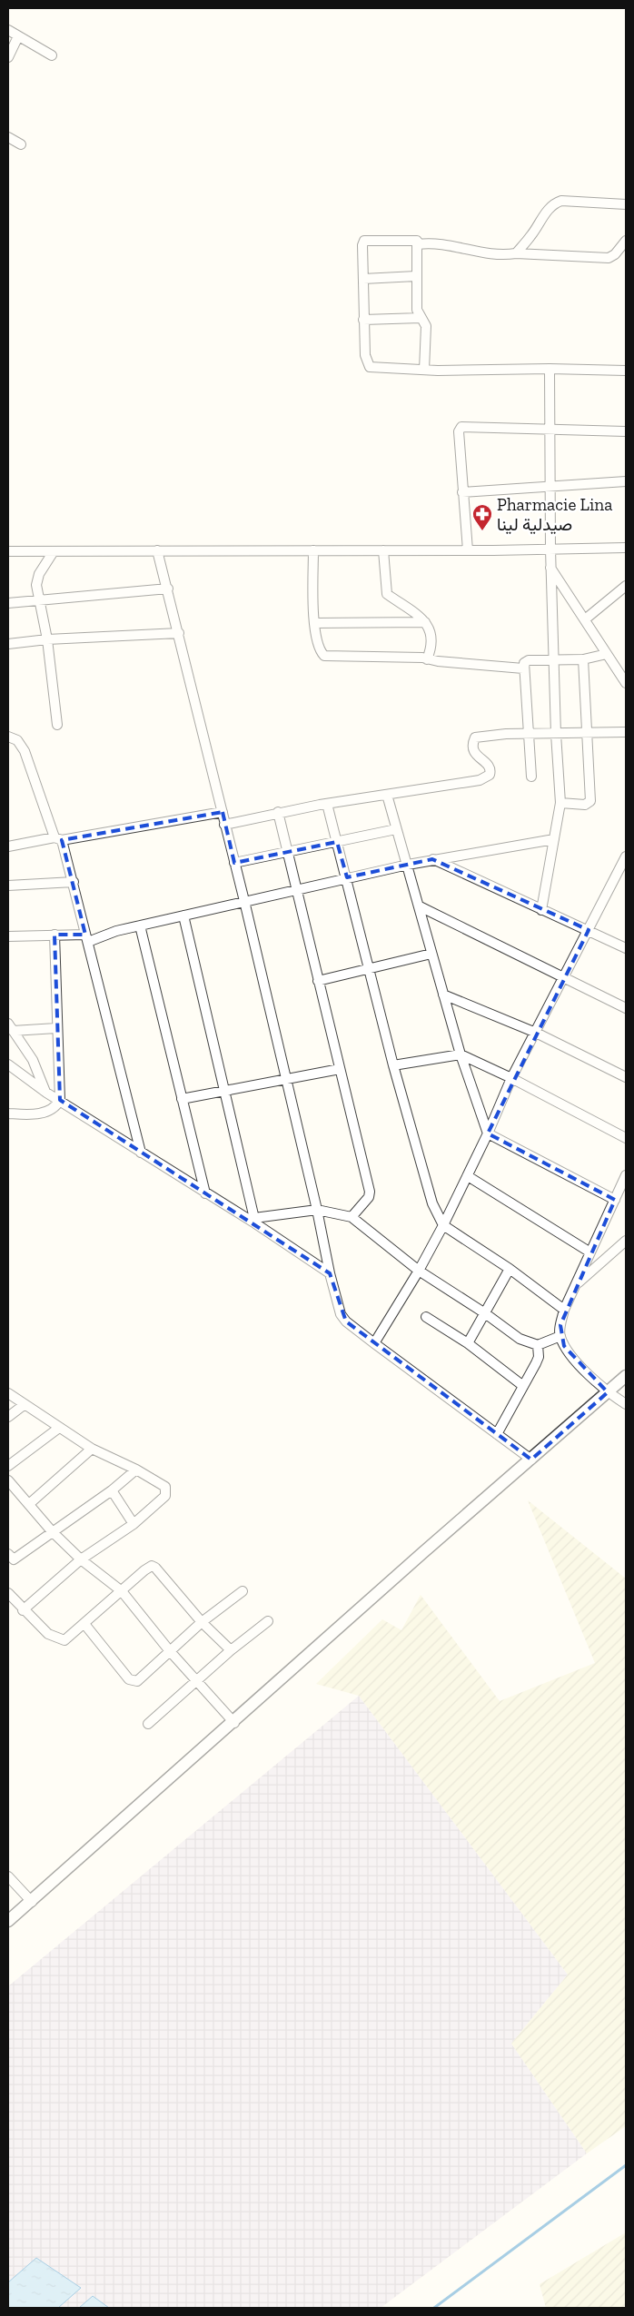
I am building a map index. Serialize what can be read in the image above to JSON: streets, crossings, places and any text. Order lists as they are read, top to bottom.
{
  "places": {
    "pharmacy": ["Pharmacie Lina صيدلية لينا"]
  }
}
